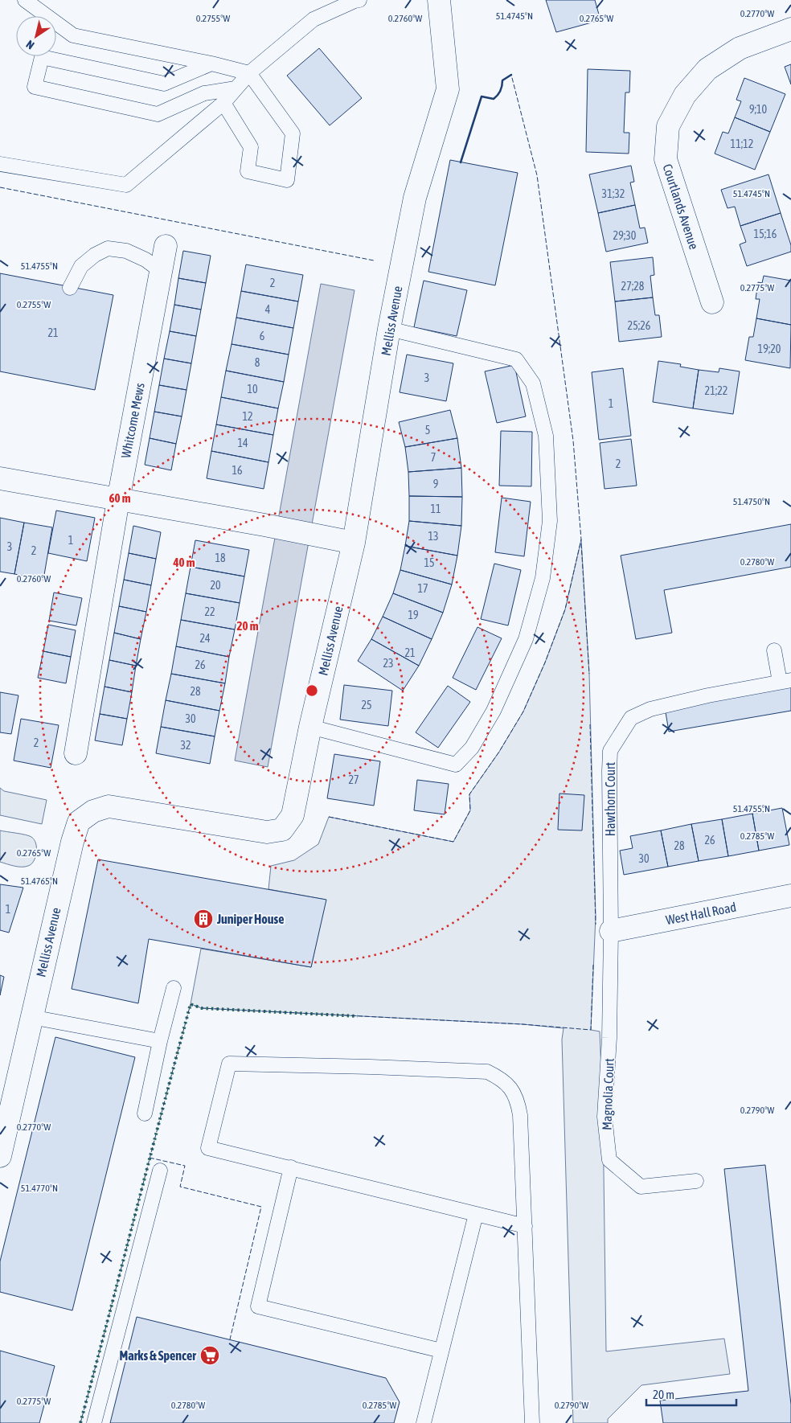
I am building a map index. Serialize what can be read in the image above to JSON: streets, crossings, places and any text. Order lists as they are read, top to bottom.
{
  "streets": {
    "street": [
      "Courtlands Avenue",
      "Melliss Avenue",
      "Whitcome Mews",
      "West Hall Road"
    ],
    "lane": ["Hawthorn Court", "Magnolia Court"]
  },
  "crossings": [
    ["Hawthorn Court", "West Hall Road"],
    ["Hawthorn Court", "Magnolia Court"],
    ["West Hall Road", "Magnolia Court"]
  ],
  "places": {
    "building": ["Juniper House"],
    "supermarket": ["Marks & Spencer"]
  },
  "house_numbers": [
    "9;10",
    "11;12",
    "31;32",
    "15;16",
    "29;30",
    "2",
    "27;28",
    "4",
    "25;26",
    "21",
    "6",
    "19;20",
    "8",
    "3",
    "10",
    "21;22",
    "1",
    "12",
    "5",
    "14",
    "7",
    "2",
    "16",
    "9",
    "11",
    "13",
    "1",
    "3",
    "2",
    "18",
    "15",
    "20",
    "17",
    "22",
    "19",
    "24",
    "21",
    "23",
    "26",
    "28",
    "25",
    "30",
    "2",
    "32",
    "27",
    "26",
    "28",
    "30",
    "1"
  ],
  "scale_bar": "20 m",
  "north": "bottom left",
  "coordinates": [
    "0.2770°W",
    "51.4745°N",
    "0.2755°W",
    "0.2760°W",
    "0.2765°W",
    "51.4755°N",
    "0.2775°W",
    "51.4750°N",
    "0.2780°W",
    "0.2785°W",
    "51.4765°N",
    "0.2790°W",
    "51.4770°N"
  ],
  "rings": ["60 m", "40 m", "20 m"]
}
